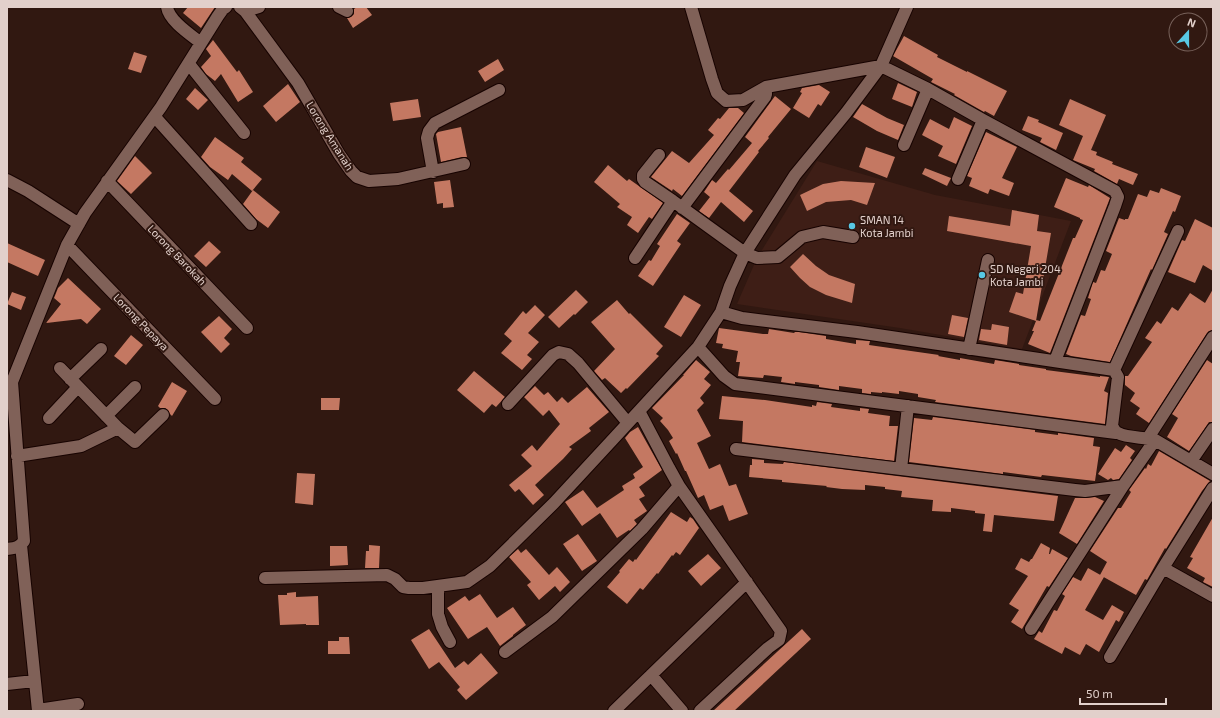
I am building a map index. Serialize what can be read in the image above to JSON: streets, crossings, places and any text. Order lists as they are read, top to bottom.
{
  "streets": {
    "street": ["Lorong Amanah", "Lorong Barokah", "Lorong Pepaya"]
  },
  "places": ["SMAN 14 Kota Jambi", "SD Negeri 204 Kota Jambi"],
  "scale_bar": "50 m",
  "north": "top"
}
